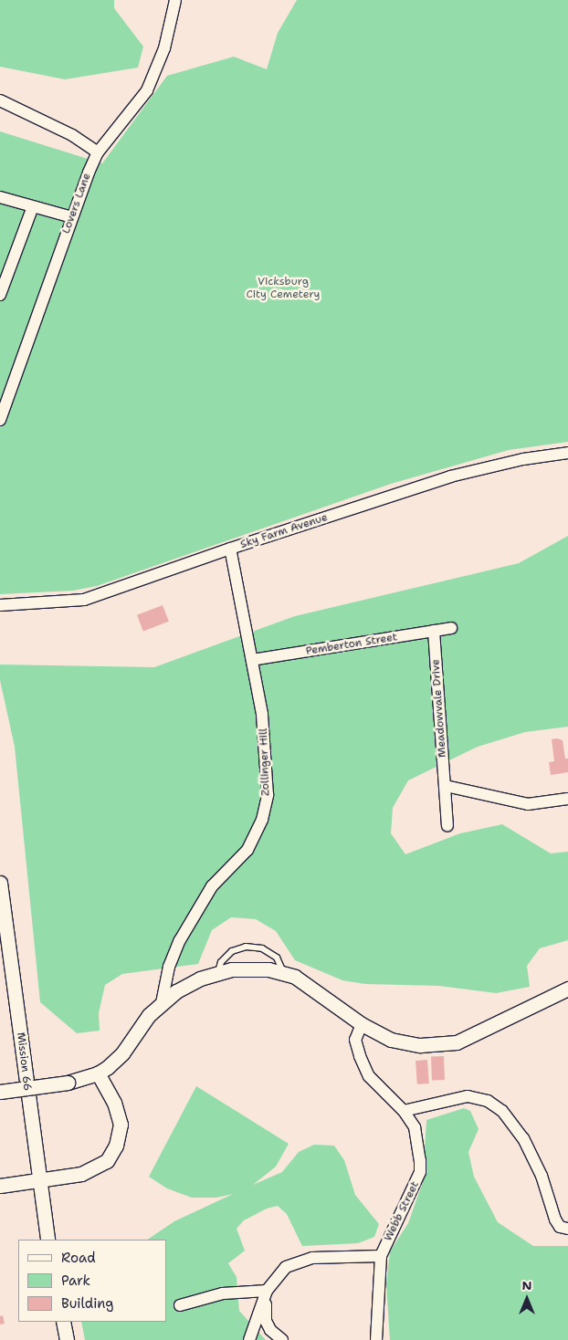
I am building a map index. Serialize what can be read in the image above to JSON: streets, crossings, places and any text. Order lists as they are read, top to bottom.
{
  "streets": {
    "street": [
      "Lovers Lane",
      "Sky Farm Avenue",
      "Pemberton Street",
      "Meadowvale Drive",
      "Zollinger Hill",
      "Mission 66",
      "Webb Street"
    ]
  },
  "crossings": [
    ["Sky Farm Avenue", "Zollinger Hill"],
    ["Pemberton Street", "Meadowvale Drive"],
    ["Pemberton Street", "Zollinger Hill"]
  ],
  "parks": ["Vicksburg City Cemetery"],
  "legend": ["Road", "Park", "Building"],
  "north": "top"
}
